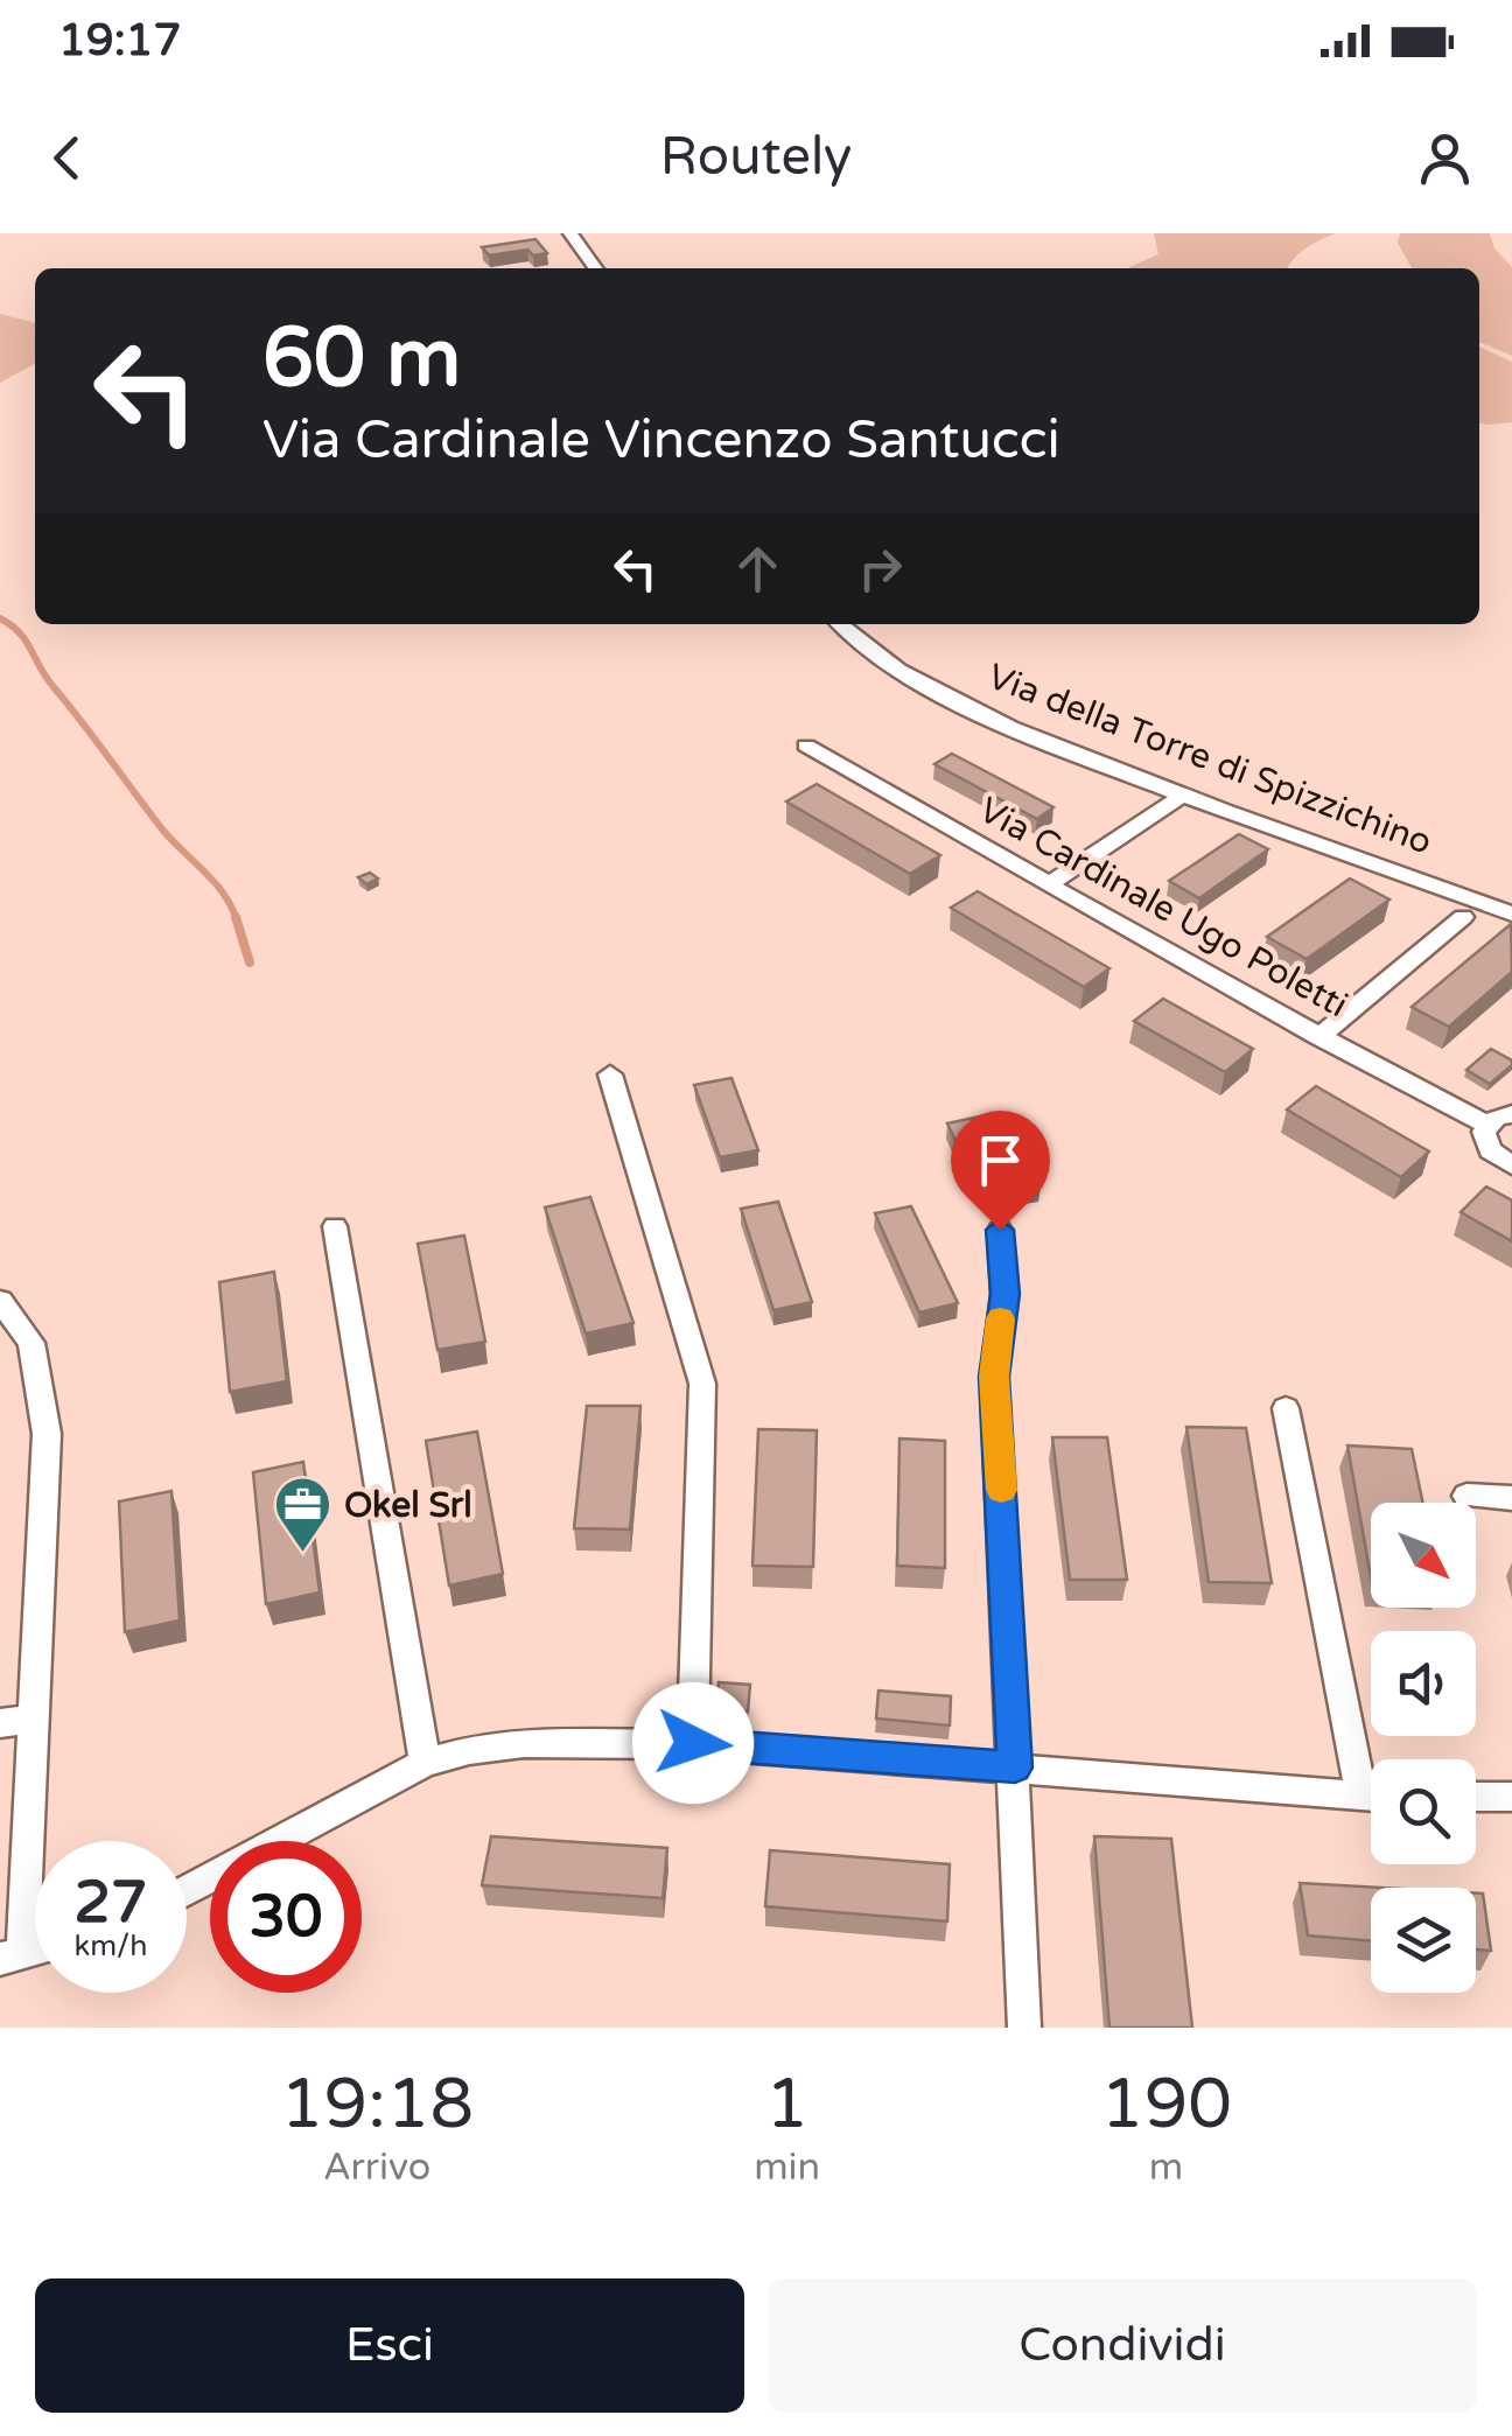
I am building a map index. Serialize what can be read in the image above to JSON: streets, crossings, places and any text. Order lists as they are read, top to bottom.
{
  "streets": {
    "street": ["Via della Torre di Spizzichino", "Via Cardinale Ugo Poletti"]
  },
  "places": {
    "office": ["Okel Srl"]
  },
  "north": "bottom right",
  "page": {
    "status": "19:17",
    "header": "Routely",
    "turn": ["60 m", "Via Cardinale Vincenzo Santucci"],
    "speed": "27 km/h",
    "limit": "30",
    "eta": [
      "19:18",
      "Arrivo",
      "1",
      "min",
      "190",
      "m"
    ],
    "buttons": ["Esci", "Condividi"]
  }
}
